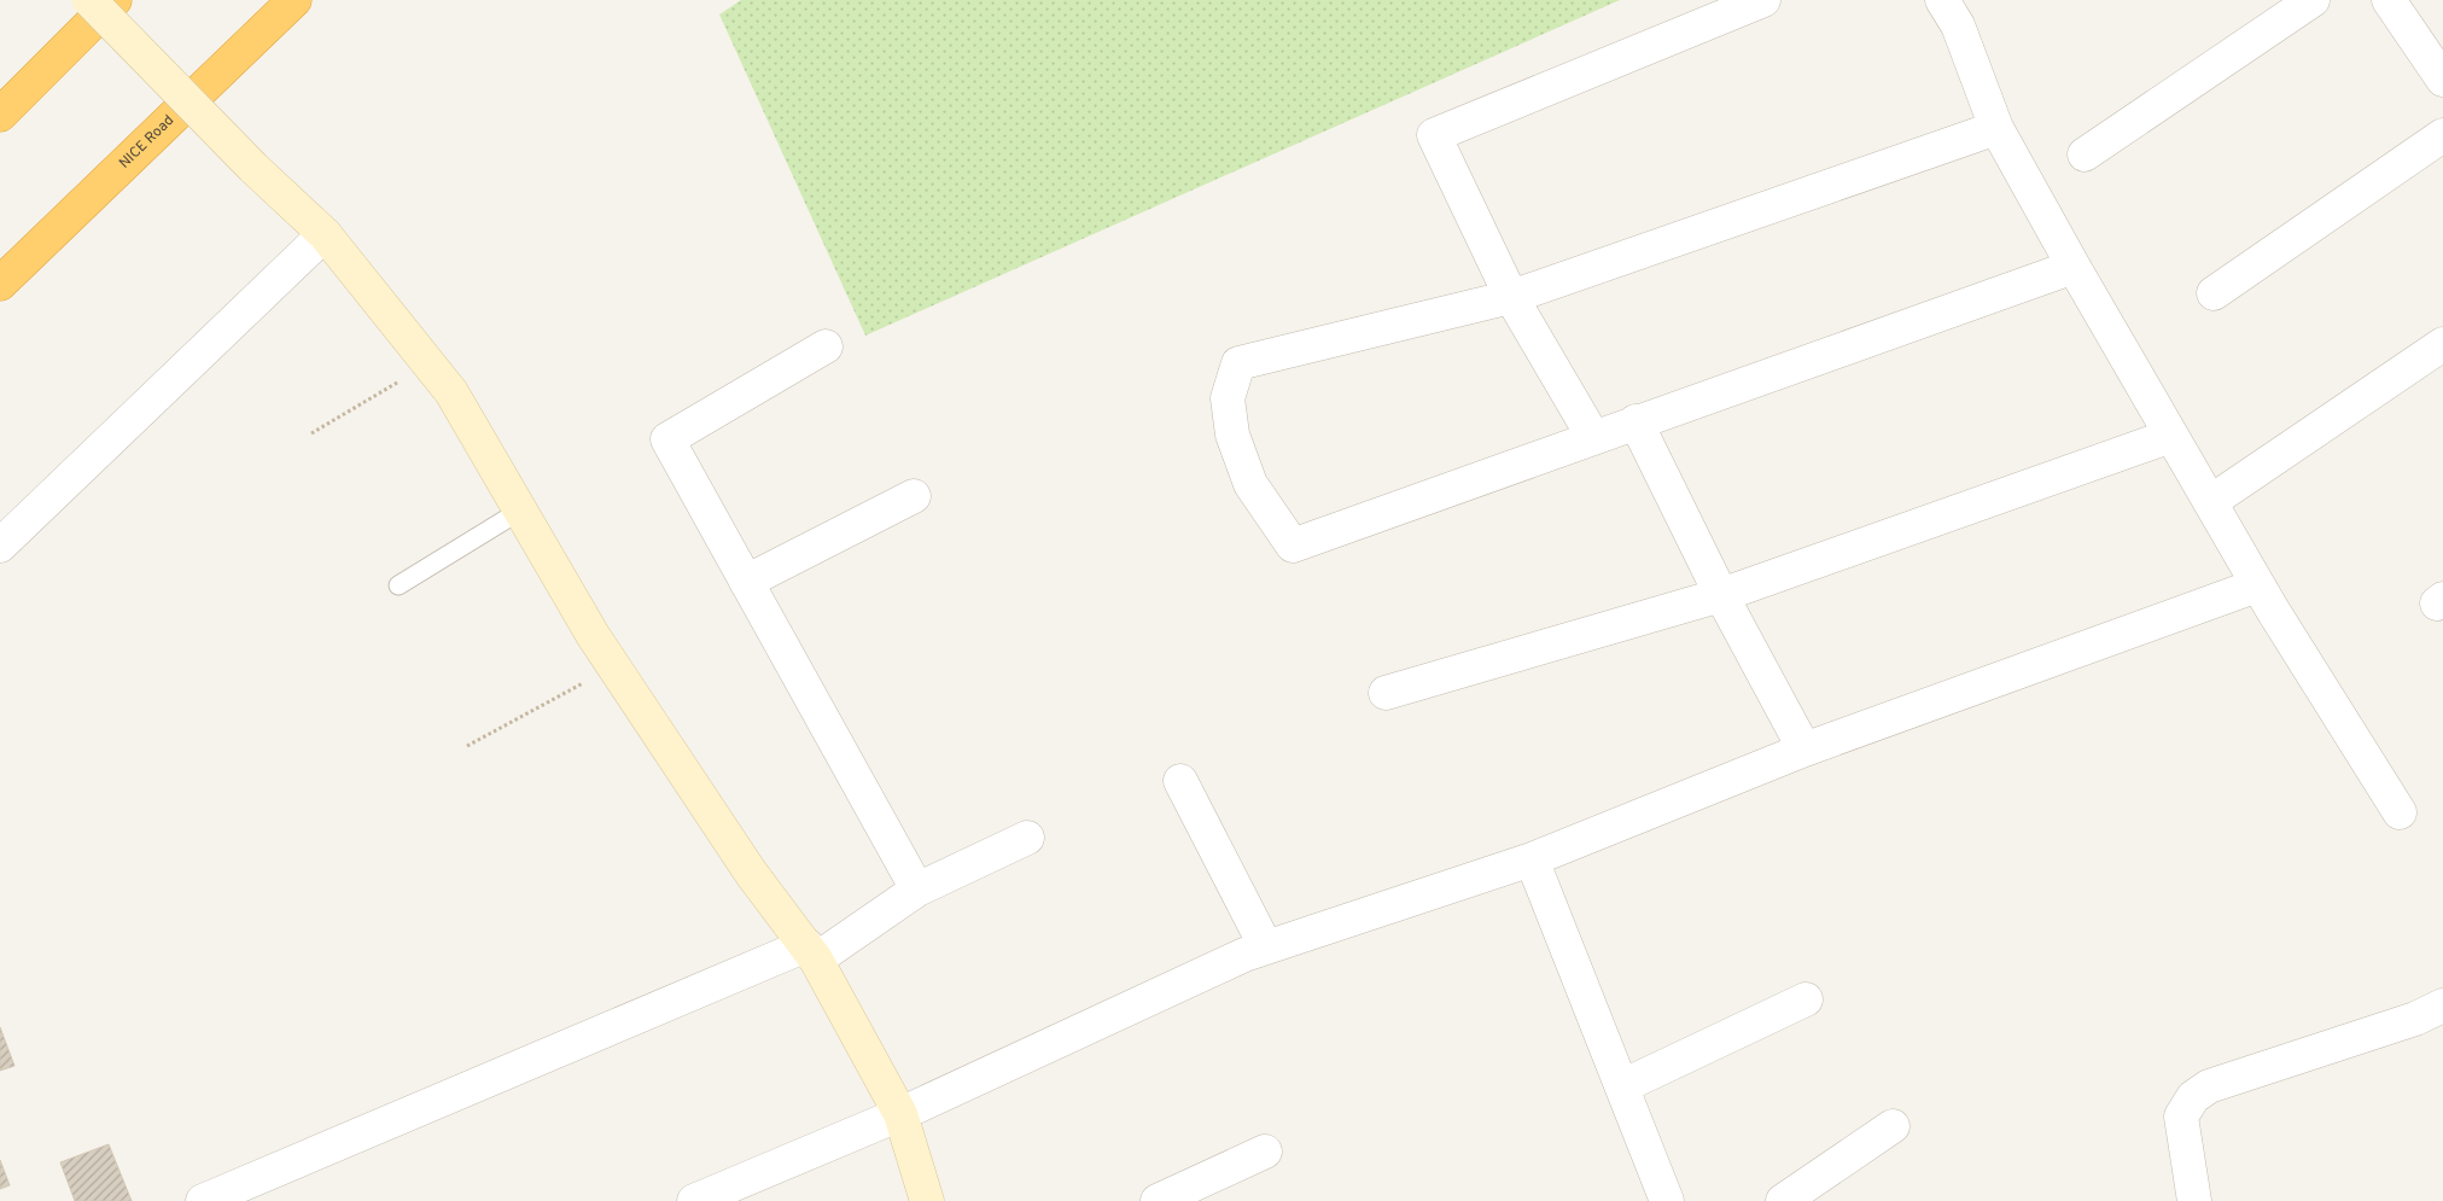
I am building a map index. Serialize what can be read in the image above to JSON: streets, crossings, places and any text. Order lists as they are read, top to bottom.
{
  "streets": {
    "highway": ["NICE Road"]
  }
}
